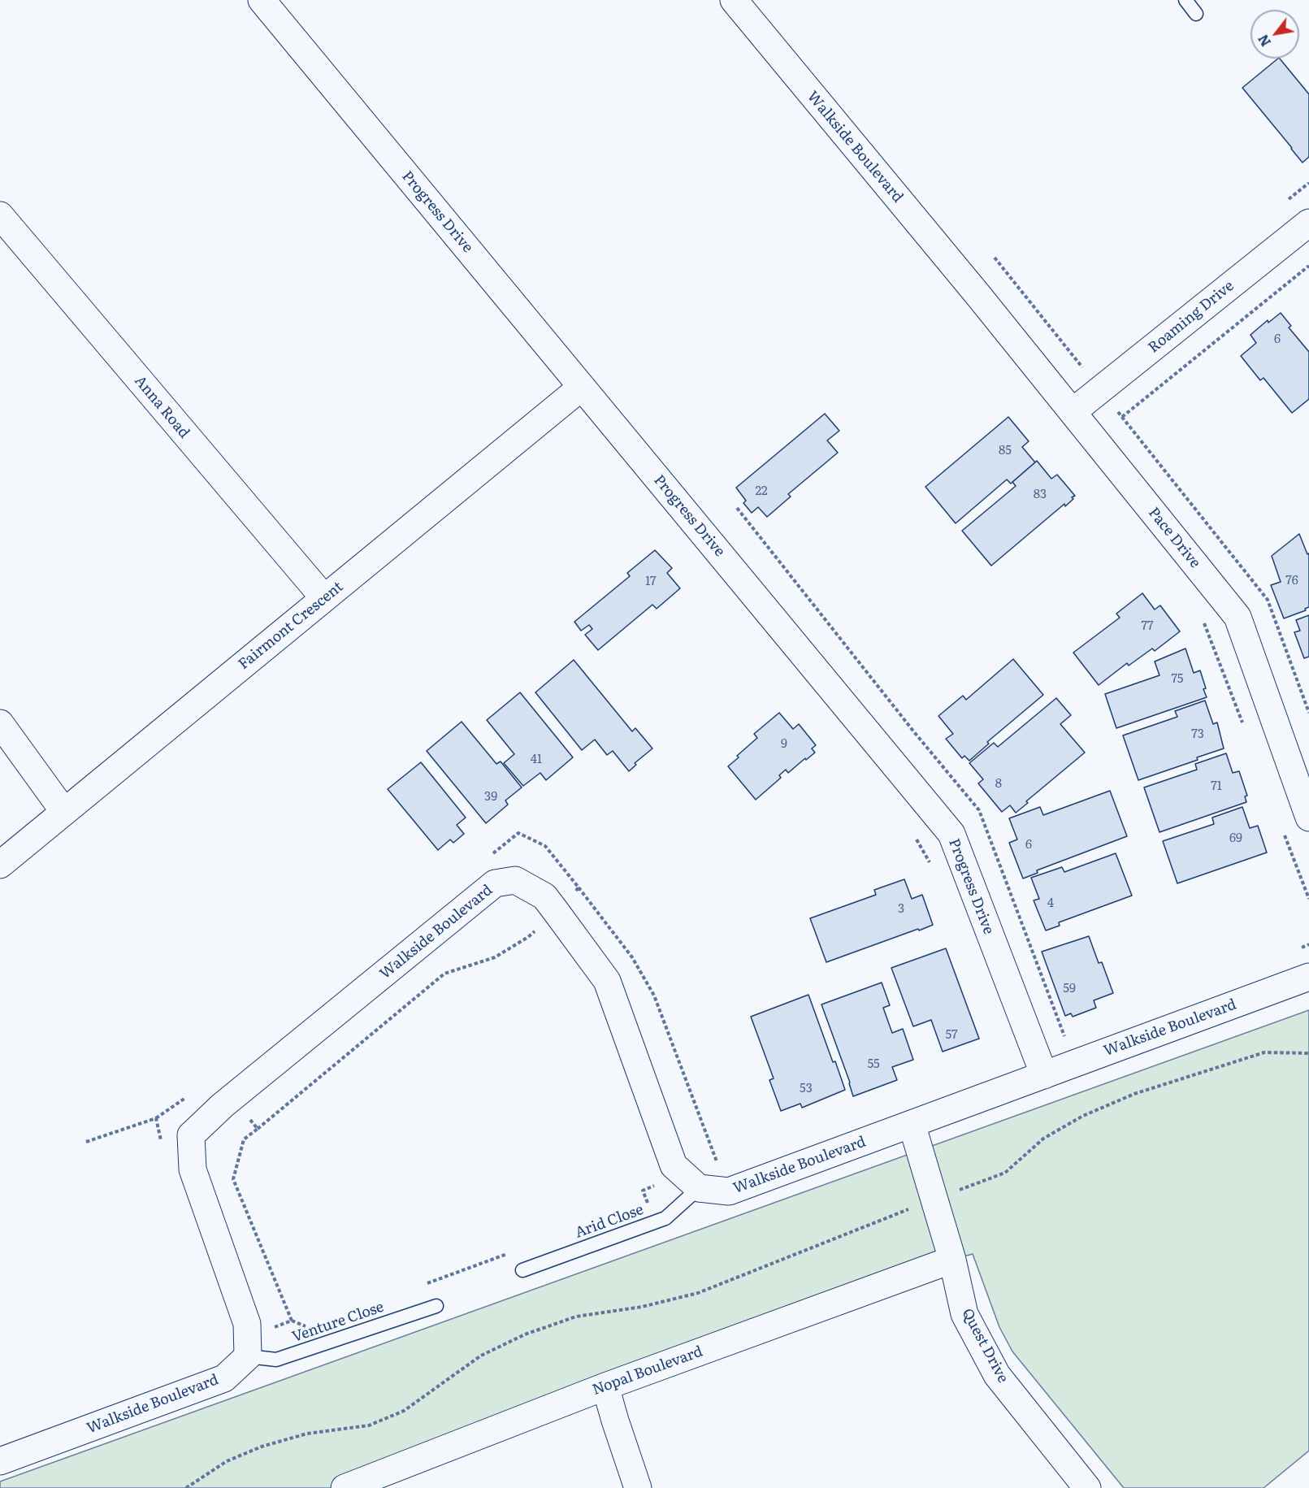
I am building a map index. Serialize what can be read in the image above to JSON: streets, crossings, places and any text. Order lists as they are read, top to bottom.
{
  "streets": {
    "street": [
      "Walkside Boulevard",
      "Progress Drive",
      "Roaming Drive",
      "Anna Road",
      "Pace Drive",
      "Fairmont Crescent",
      "Quest Drive",
      "Nopal Boulevard"
    ],
    "lane": ["Arid Close", "Venture Close"]
  },
  "crossings": [
    ["Walkside Boulevard", "Progress Drive"],
    ["Walkside Boulevard", "Pace Drive"],
    ["Walkside Boulevard", "Arid Close"],
    ["Walkside Boulevard", "Venture Close"],
    ["Walkside Boulevard", "Quest Drive"],
    ["Progress Drive", "Fairmont Crescent"],
    ["Roaming Drive", "Pace Drive"],
    ["Anna Road", "Fairmont Crescent"],
    ["Quest Drive", "Nopal Boulevard"]
  ],
  "house_numbers": [
    "6",
    "85",
    "22",
    "83",
    "76",
    "17",
    "77",
    "75",
    "73",
    "9",
    "41",
    "8",
    "71",
    "39",
    "69",
    "6",
    "4",
    "3",
    "59",
    "57",
    "55",
    "53"
  ],
  "north": "bottom left"
}
